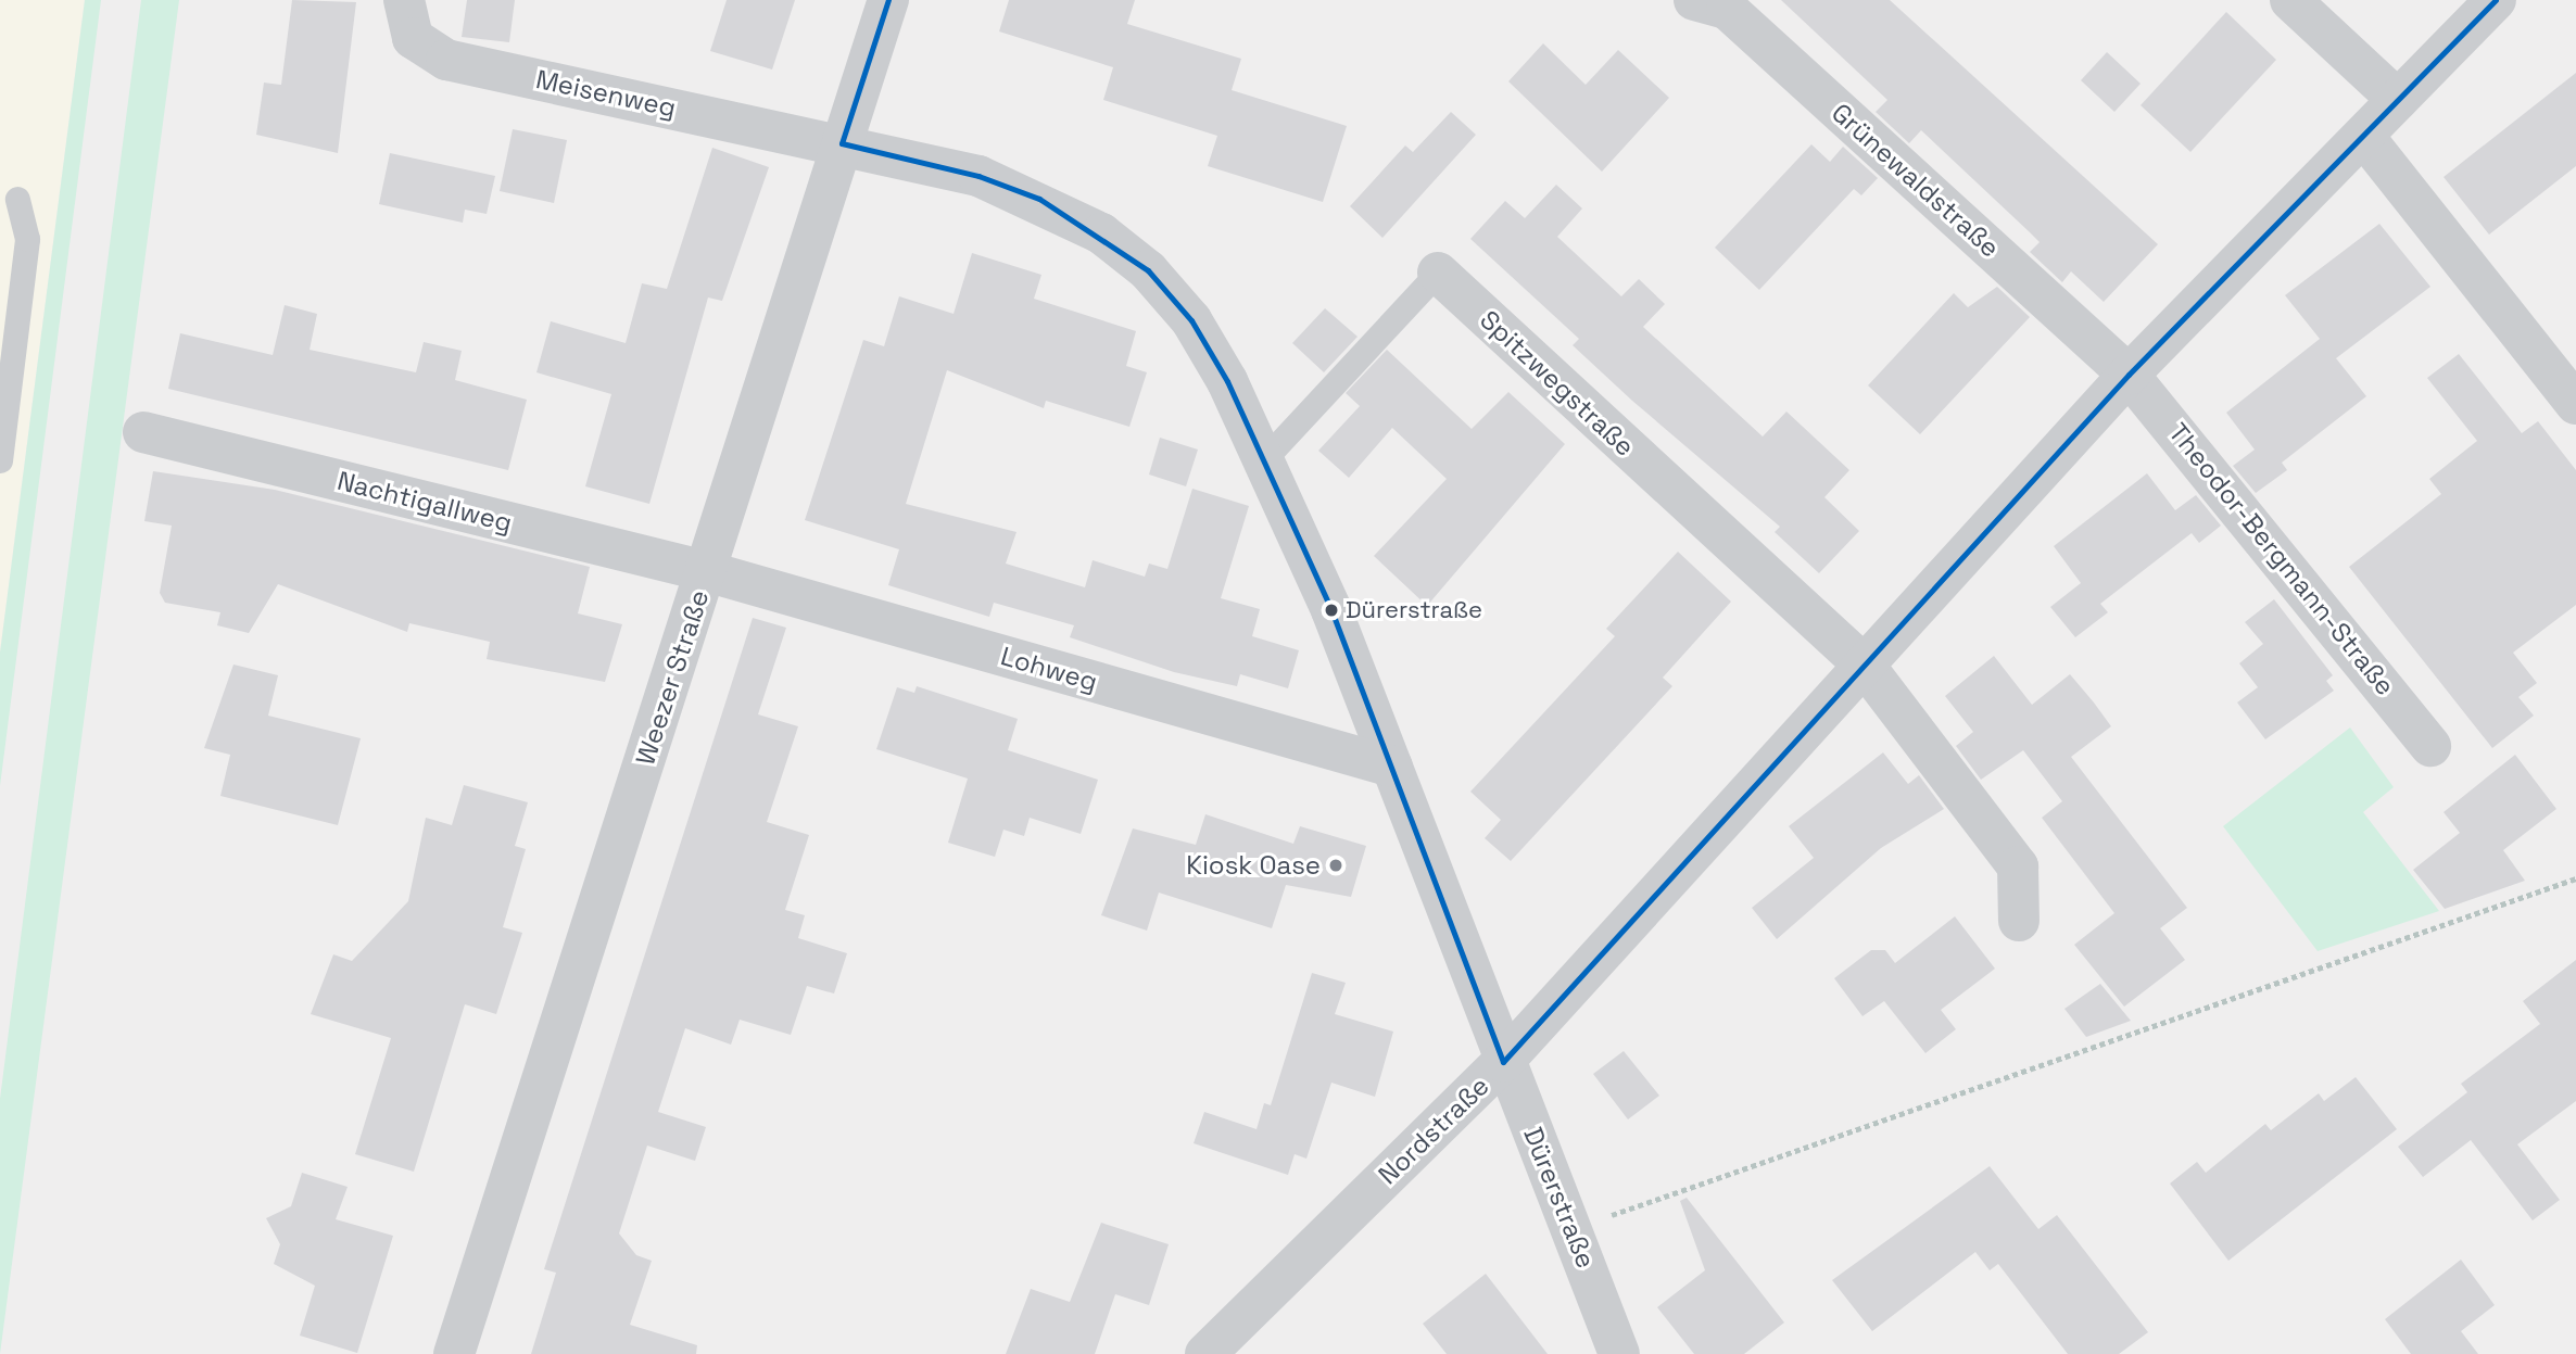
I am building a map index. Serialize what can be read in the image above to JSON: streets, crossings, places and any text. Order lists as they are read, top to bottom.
{
  "streets": {
    "street": [
      "Meisenweg",
      "Grünewaldstraße",
      "Spitzwegstraße",
      "Nachtigallweg",
      "Theodor-Bergmann-Straße",
      "Lohweg",
      "Weezer Straße",
      "Nordstraße",
      "Dürerstraße"
    ]
  },
  "crossings": [
    ["Meisenweg", "Weezer Straße"],
    ["Meisenweg", "Dürerstraße"],
    ["Grünewaldstraße", "Theodor-Bergmann-Straße"],
    ["Grünewaldstraße", "Nordstraße"],
    ["Spitzwegstraße", "Nordstraße"],
    ["Spitzwegstraße", "Dürerstraße"],
    ["Nachtigallweg", "Lohweg"],
    ["Nachtigallweg", "Weezer Straße"],
    ["Theodor-Bergmann-Straße", "Nordstraße"],
    ["Lohweg", "Weezer Straße"],
    ["Lohweg", "Dürerstraße"],
    ["Weezer Straße", "Dürerstraße"],
    ["Nordstraße", "Dürerstraße"]
  ],
  "places": ["Dürerstraße", "Kiosk Oase"]
}
